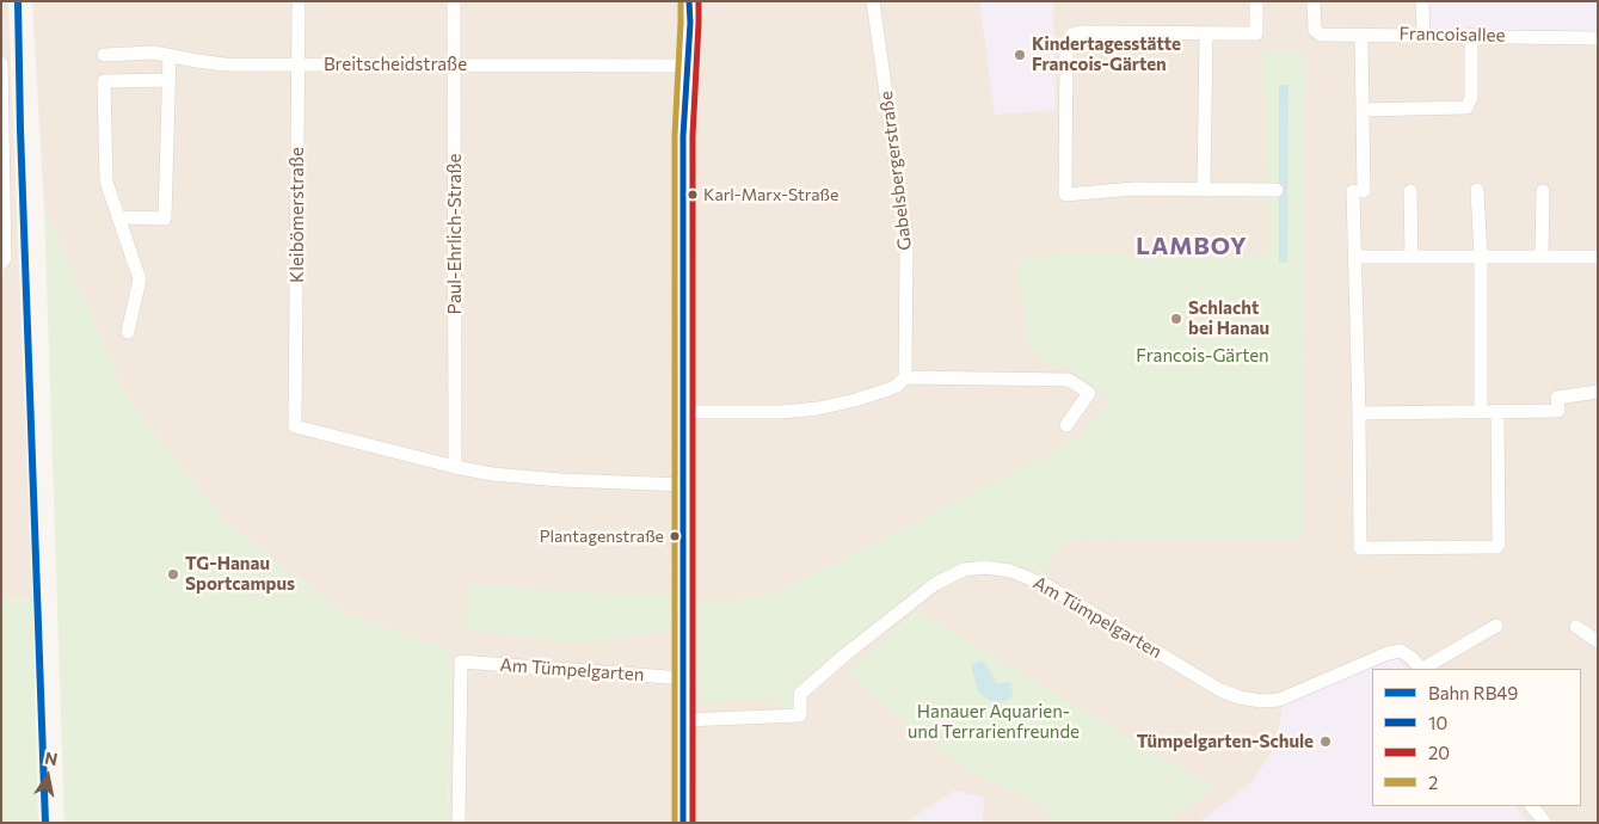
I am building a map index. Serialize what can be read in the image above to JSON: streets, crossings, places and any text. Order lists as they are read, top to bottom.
{
  "streets": {
    "street": [
      "Francoisallee",
      "Breitscheidstraße",
      "Gabelsbergerstraße",
      "Kleibömerstraße",
      "Paul-Ehrlich-Straße",
      "Am Tümpelgarten"
    ]
  },
  "crossings": [
    ["Breitscheidstraße", "Kleibömerstraße"],
    ["Breitscheidstraße", "Paul-Ehrlich-Straße"],
    ["Kleibömerstraße", "Paul-Ehrlich-Straße"]
  ],
  "districts": ["LAMBOY"],
  "parks": ["Francois-Gärten", "Hanauer Aquarien- und Terrarienfreunde"],
  "places": [
    "Kindertagesstätte Francois-Gärten",
    "Karl-Marx-Straße",
    "Schlacht bei Hanau",
    "Plantagenstraße",
    "TG-Hanau Sportcampus",
    "Tümpelgarten-Schule"
  ],
  "lines": [
    "rail line RB49",
    "transit line 10",
    "transit line 20",
    "transit line 2"
  ],
  "legend": [
    "Bahn RB49",
    "10",
    "20",
    "2"
  ],
  "north": "top"
}
